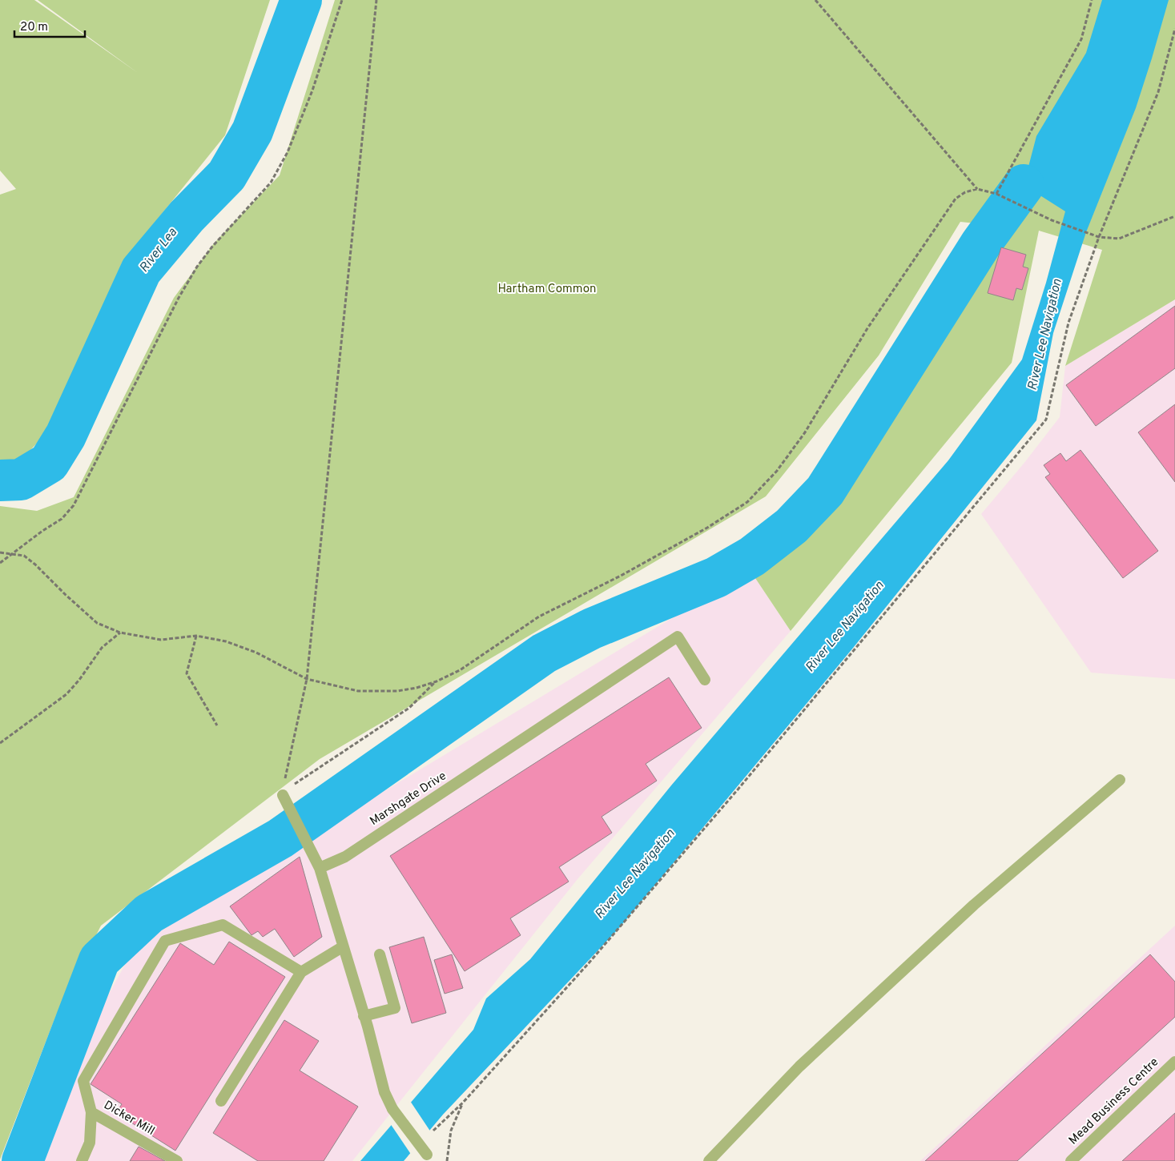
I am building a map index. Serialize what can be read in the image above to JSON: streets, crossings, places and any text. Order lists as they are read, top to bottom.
{
  "streets": {
    "lane": ["Marshgate Drive", "Mead Business Centre", "Dicker Mill"]
  },
  "water": ["River Lea", "River Lee Navigation"],
  "parks": ["Hartham Common"],
  "scale_bar": "20 m"
}
